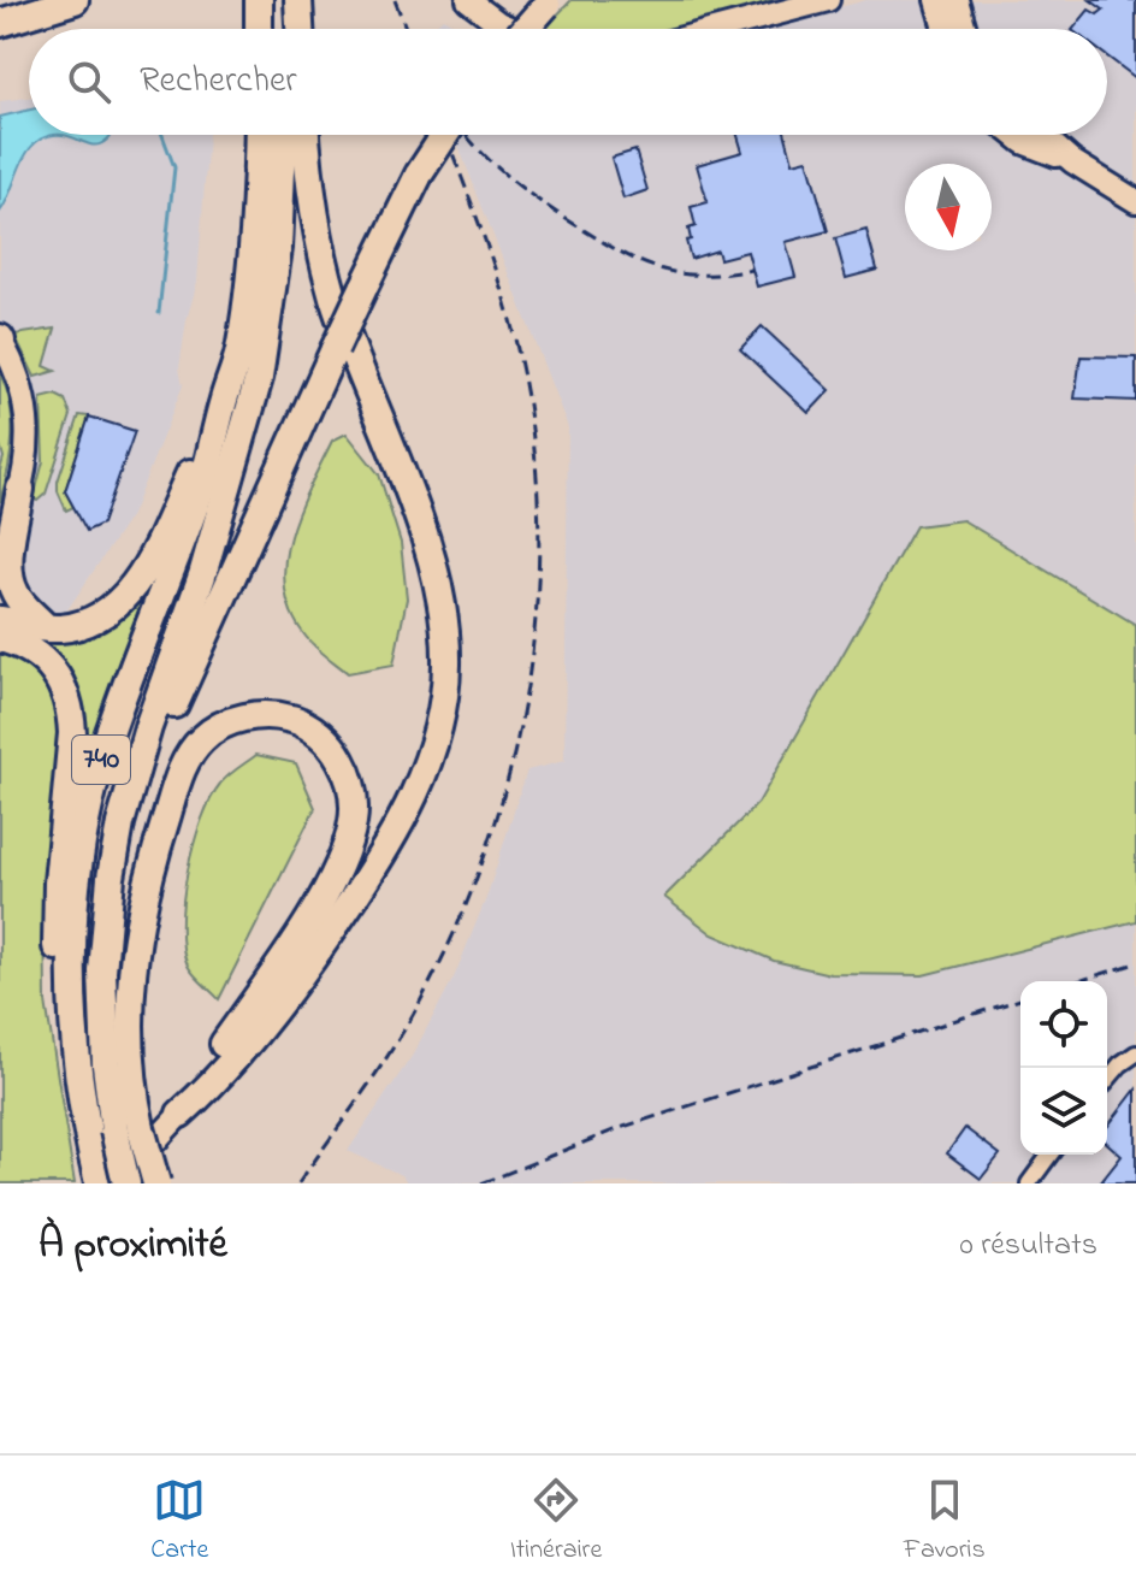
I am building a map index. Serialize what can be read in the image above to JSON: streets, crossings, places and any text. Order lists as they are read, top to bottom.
{
  "streets": {
    "highway": ["740"]
  },
  "north": "bottom",
  "page": {
    "search": "Rechercher",
    "heading": ["À proximité", "0 résultats"],
    "nav": ["Carte", "Itinéraire", "Favoris"]
  }
}
